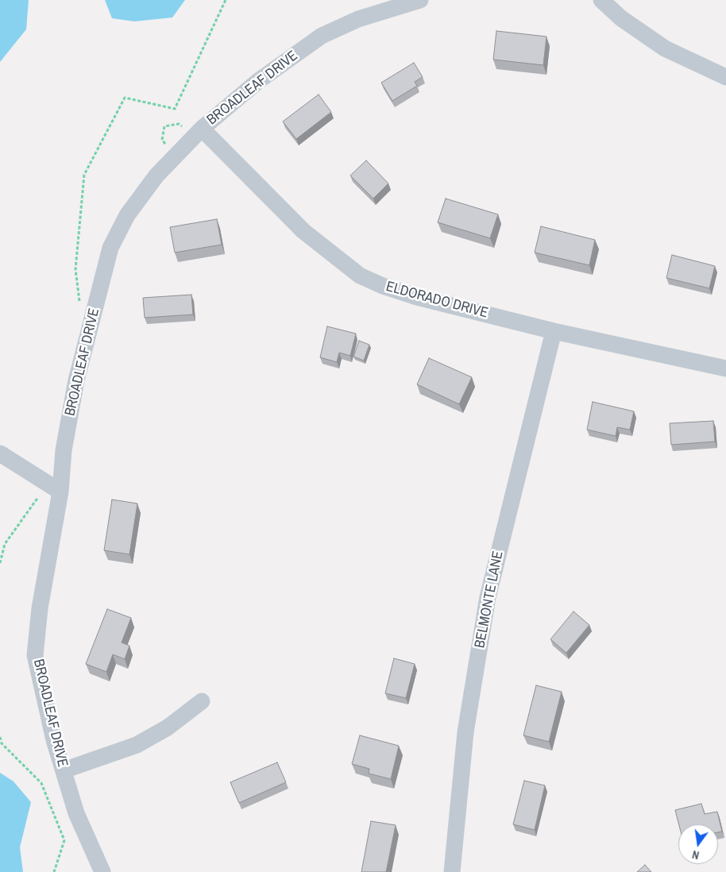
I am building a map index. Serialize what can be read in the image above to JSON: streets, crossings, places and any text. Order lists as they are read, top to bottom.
{
  "streets": {
    "street": ["BROADLEAF DRIVE", "ELDORADO DRIVE", "BELMONTE LANE"]
  },
  "crossings": [
    ["BROADLEAF DRIVE", "ELDORADO DRIVE"],
    ["ELDORADO DRIVE", "BELMONTE LANE"]
  ],
  "north": "bottom"
}
